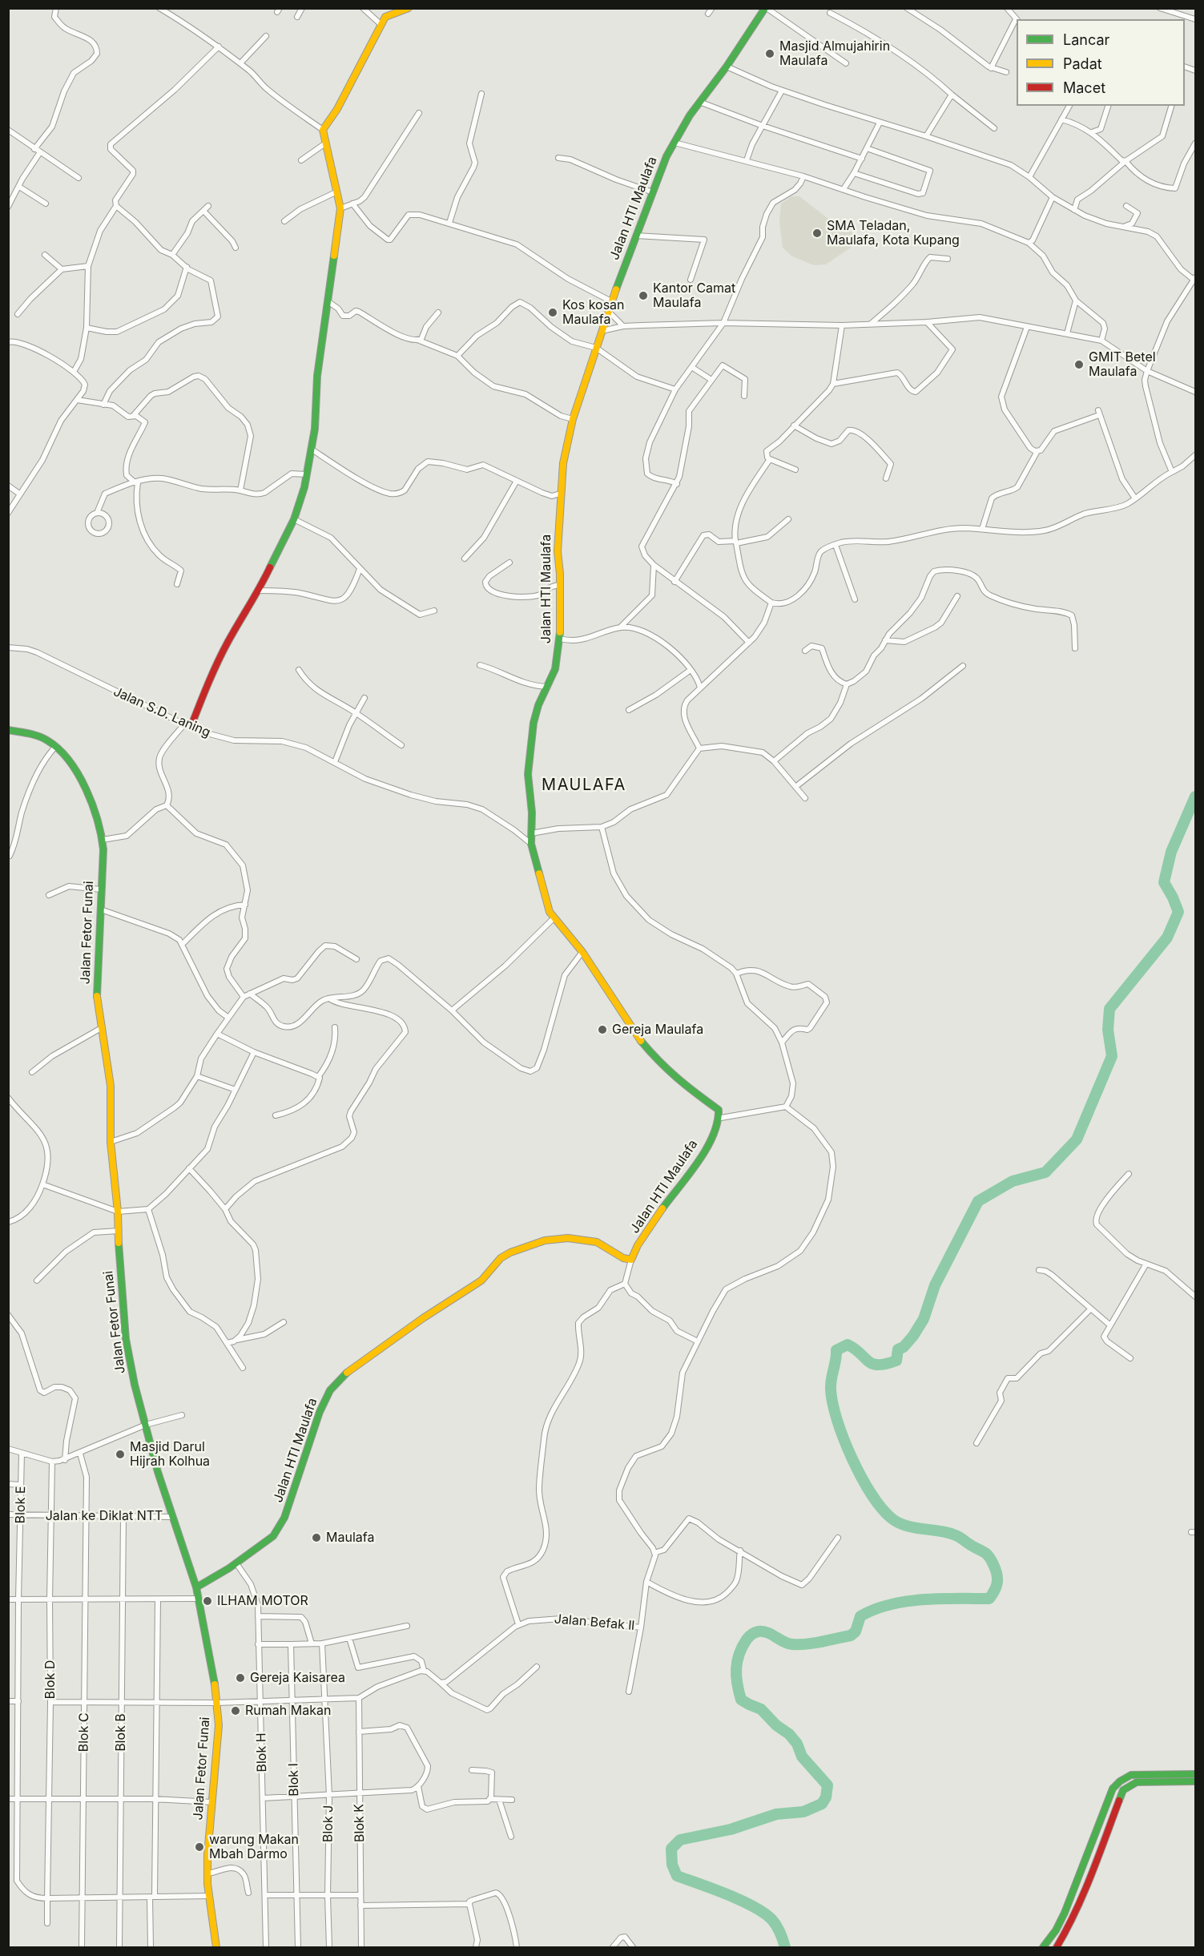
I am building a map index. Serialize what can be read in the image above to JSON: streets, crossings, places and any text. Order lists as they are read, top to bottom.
{
  "streets": {
    "main road": ["Jalan HTI Maulafa", "Jalan Fetor Funai"],
    "street": [
      "Jalan S.D. Laning",
      "Blok E",
      "Jalan ke Diklat NTT",
      "Jalan Befak ll",
      "Blok D",
      "Blok C",
      "Blok B",
      "Blok H",
      "Blok I",
      "Blok K",
      "Blok J"
    ]
  },
  "crossings": [
    ["Jalan HTI Maulafa", "Jalan S.D. Laning"],
    ["Jalan HTI Maulafa", "Jalan Fetor Funai"],
    ["Jalan HTI Maulafa", "Blok H"],
    ["Jalan Fetor Funai", "Jalan ke Diklat NTT"],
    ["Blok E", "Jalan ke Diklat NTT"],
    ["Blok E", "Blok D"],
    ["Jalan ke Diklat NTT", "Blok D"],
    ["Jalan ke Diklat NTT", "Blok C"],
    ["Jalan ke Diklat NTT", "Blok B"]
  ],
  "districts": ["MAULAFA"],
  "places": [
    "Masjid Almujahirin Maulafa",
    "SMA Teladan, Maulafa, Kota Kupang",
    "Kantor Camat Maulafa",
    "Kos kosan Maulafa",
    "GMIT Betel Maulafa",
    "Gereja Maulafa",
    "Masjid Darul Hijrah Kolhua",
    "Maulafa",
    "ILHAM MOTOR",
    "Gereja Kaisarea",
    "Rumah Makan",
    "warung Makan Mbah Darmo"
  ],
  "legend": ["Lancar", "Padat", "Macet"]
}
